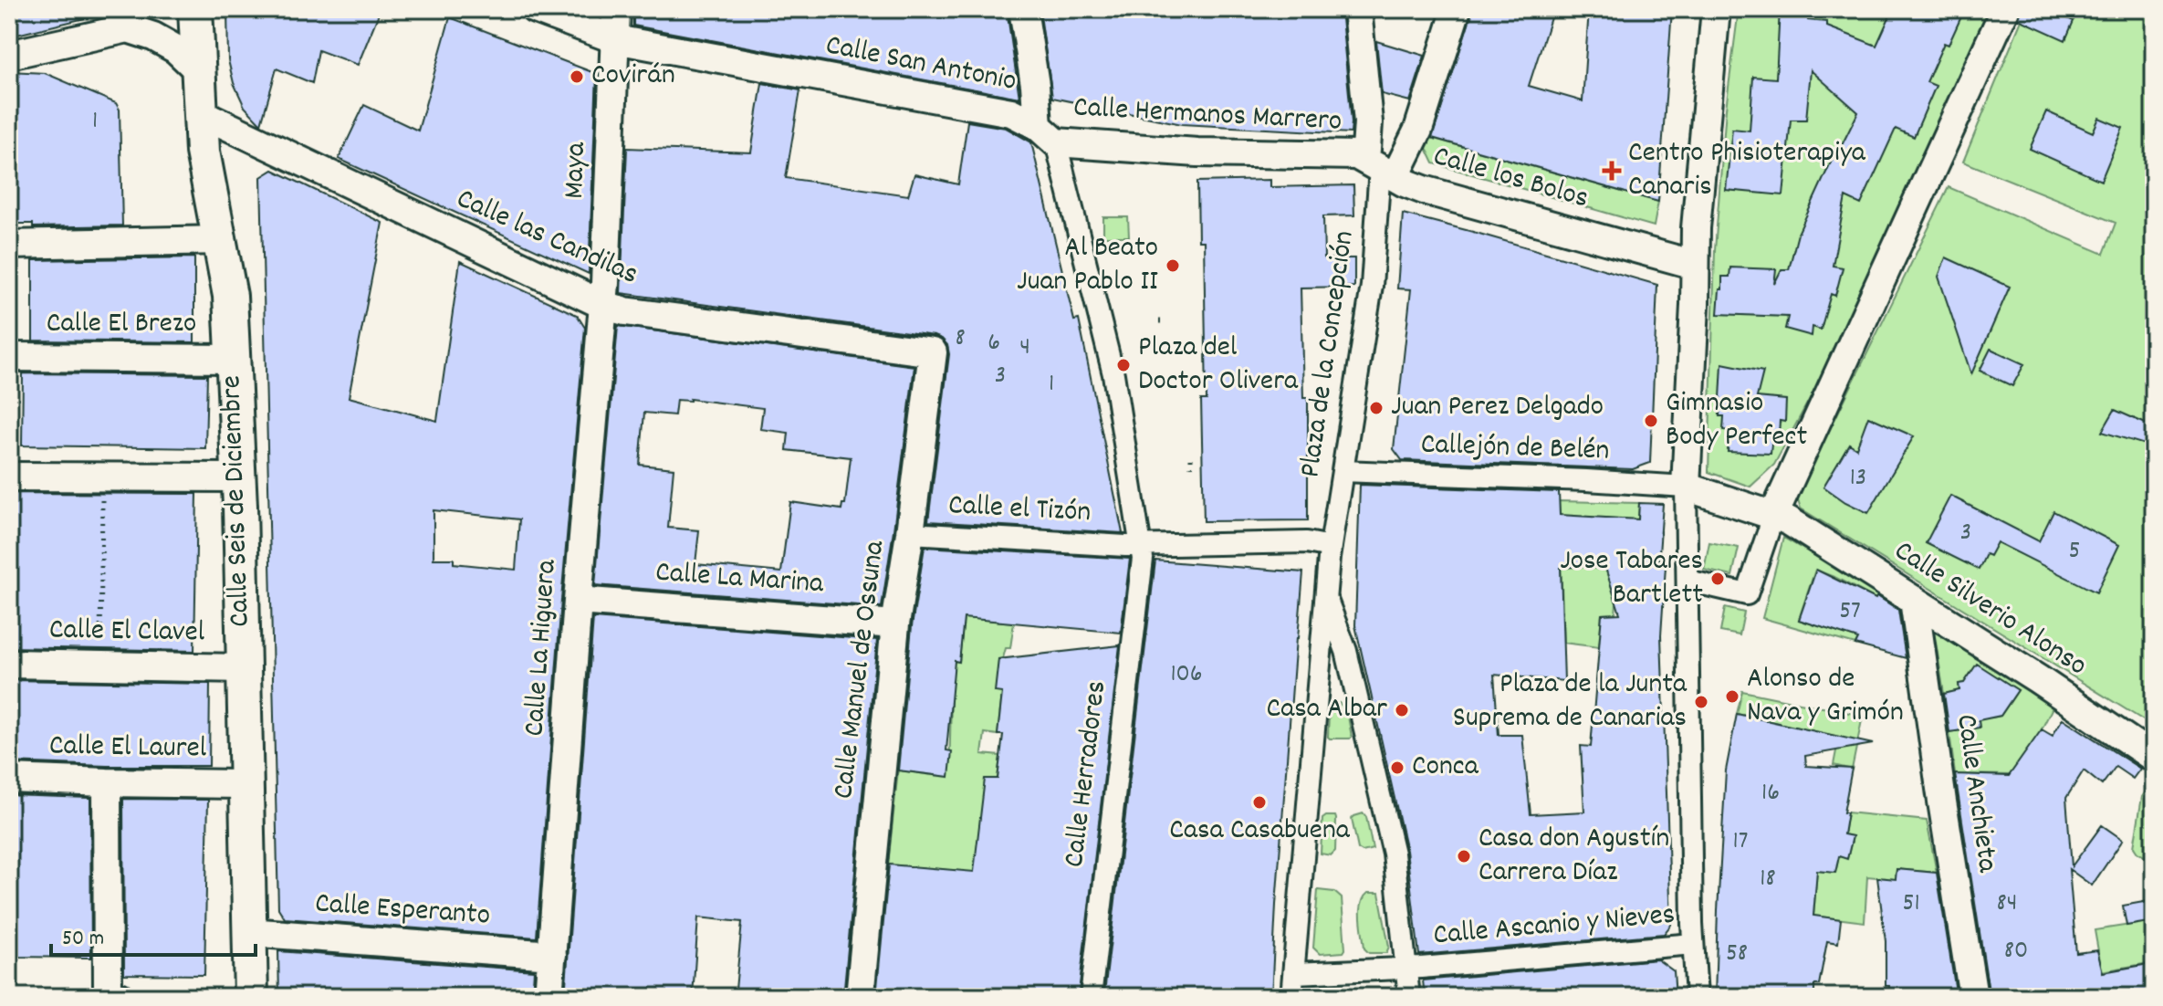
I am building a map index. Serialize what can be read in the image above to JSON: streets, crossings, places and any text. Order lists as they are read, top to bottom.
{
  "streets": {
    "street": [
      "Calle San Antonio",
      "Calle Hermanos Marrero",
      "Maya",
      "Calle los Bolos",
      "Calle las Candilas",
      "Calle El Brezo",
      "Plaza de la Concepción",
      "Callejón de Belén",
      "Calle Seis de Diciembre",
      "Calle el Tizón",
      "Calle La Marina",
      "Calle Silverio Alonso",
      "Calle El Clavel",
      "Calle La Higuera",
      "Calle Manuel de Ossuna",
      "Calle El Laurel",
      "Calle Herradores",
      "Calle Anchieta",
      "Calle Esperanto",
      "Calle Ascanio y Nieves"
    ]
  },
  "crossings": [
    ["Calle San Antonio", "Calle Hermanos Marrero"],
    ["Calle San Antonio", "Maya"],
    ["Calle Hermanos Marrero", "Calle los Bolos"],
    ["Calle Hermanos Marrero", "Plaza de la Concepción"],
    ["Maya", "Calle las Candilas"],
    ["Maya", "Calle La Higuera"],
    ["Calle los Bolos", "Plaza de la Concepción"],
    ["Calle las Candilas", "Calle Seis de Diciembre"],
    ["Calle las Candilas", "Calle La Higuera"],
    ["Calle las Candilas", "Calle Manuel de Ossuna"],
    ["Calle El Brezo", "Calle Seis de Diciembre"],
    ["Plaza de la Concepción", "Callejón de Belén"],
    ["Plaza de la Concepción", "Calle Ascanio y Nieves"],
    ["Callejón de Belén", "Calle Silverio Alonso"],
    ["Calle Seis de Diciembre", "Calle El Clavel"],
    ["Calle Seis de Diciembre", "Calle El Laurel"],
    ["Calle Seis de Diciembre", "Calle Esperanto"],
    ["Calle el Tizón", "Calle Manuel de Ossuna"],
    ["Calle el Tizón", "Calle Herradores"],
    ["Calle La Marina", "Calle La Higuera"],
    ["Calle La Marina", "Calle Manuel de Ossuna"],
    ["Calle Silverio Alonso", "Calle Anchieta"],
    ["Calle La Higuera", "Calle Esperanto"]
  ],
  "places": {
    "other": [
      "Covirán",
      "Al Beato Juan Pablo II",
      "Plaza del Doctor Olivera",
      "Juan Perez Delgado",
      "Gimnasio Body Perfect",
      "Jose Tabares Bartlett",
      "Alonso de Nava y Grimón",
      "Plaza de la Junta Suprema de Canarias",
      "Casa Albar",
      "Conca",
      "Casa Casabuena",
      "Casa don Agustín Carrera Díaz"
    ],
    "health": ["Centro Phisioterapiya Canaris"]
  },
  "house_numbers": [
    "1",
    "8",
    "6",
    "4",
    "3",
    "1",
    "13",
    "3",
    "5",
    "57",
    "106",
    "16",
    "17",
    "18",
    "51",
    "84",
    "80",
    "58"
  ],
  "scale_bar": "50 m"
}
